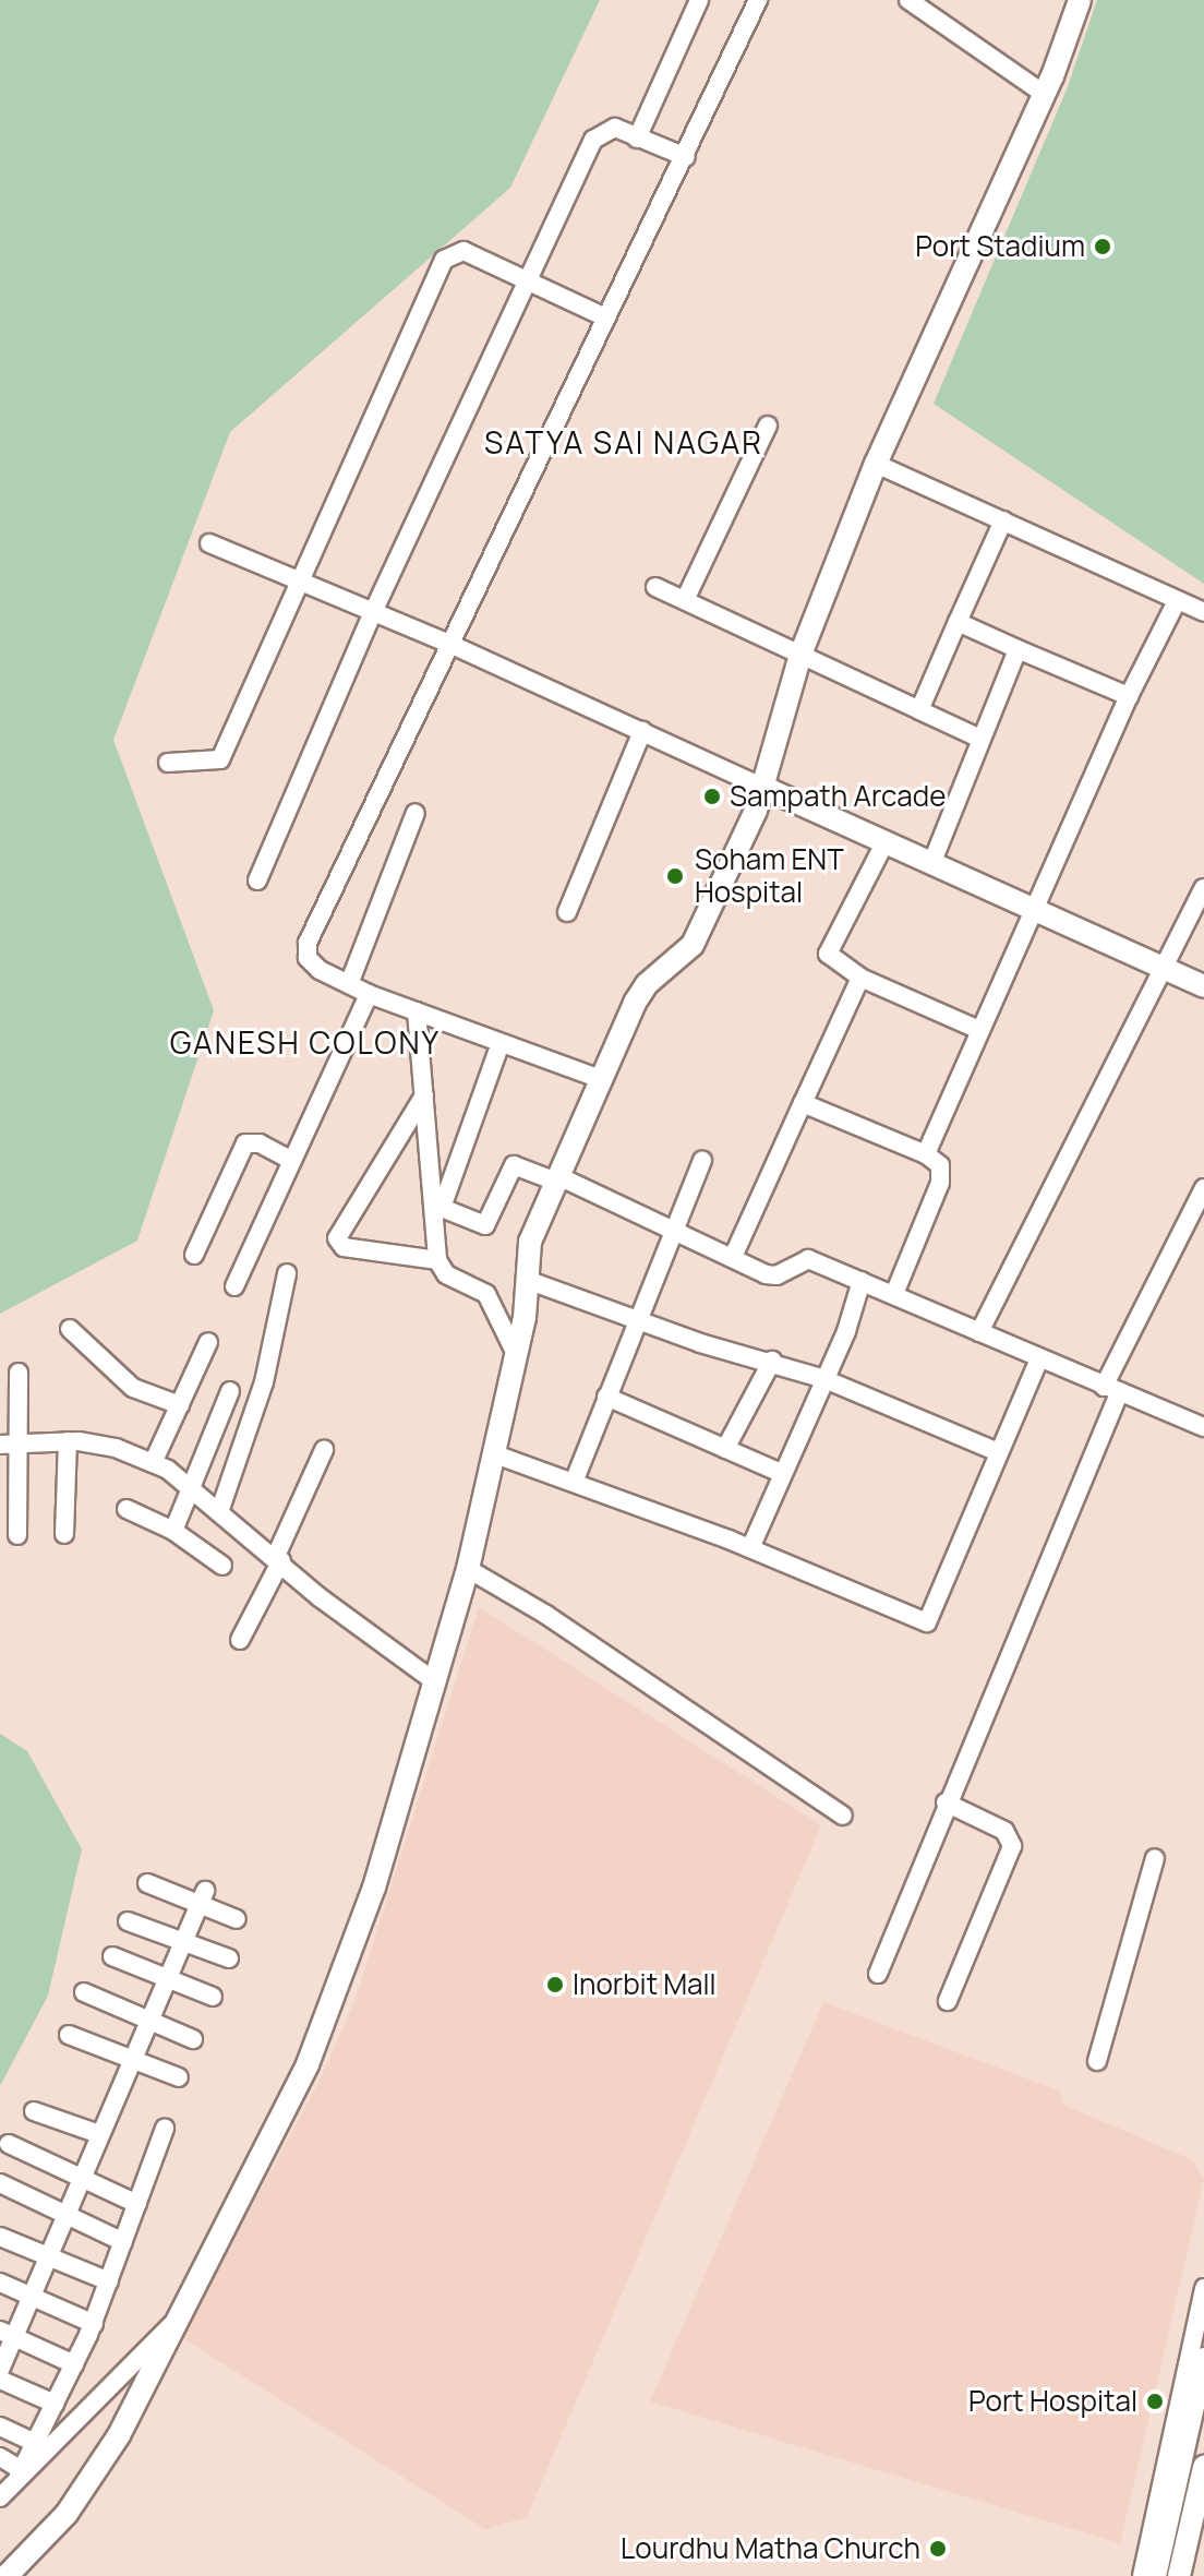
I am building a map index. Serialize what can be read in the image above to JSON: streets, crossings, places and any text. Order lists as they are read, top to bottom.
{
  "districts": ["SATYA SAI NAGAR", "GANESH COLONY"],
  "places": [
    "Port Stadium",
    "Sampath Arcade",
    "Soham ENT Hospital",
    "Inorbit Mall",
    "Port Hospital",
    "Lourdhu Matha Church"
  ]
}
